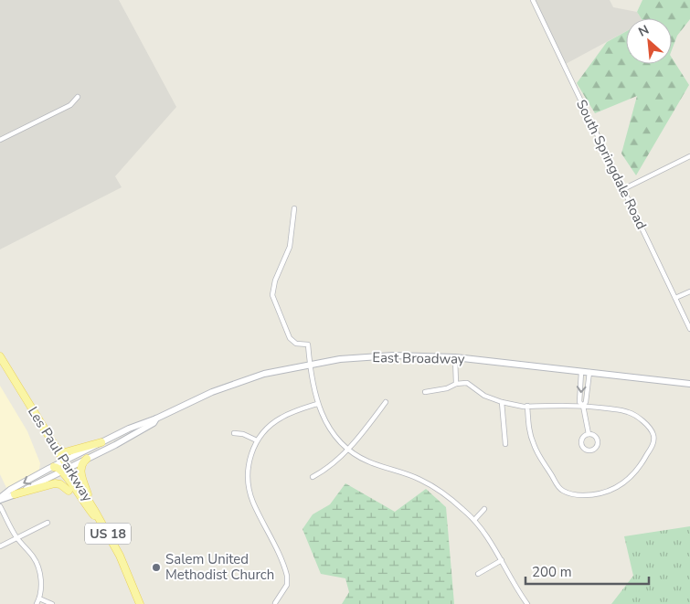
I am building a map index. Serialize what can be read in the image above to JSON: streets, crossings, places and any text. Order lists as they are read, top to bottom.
{
  "streets": {
    "main road": ["East Broadway", "Les Paul Parkway", "US 18"],
    "street": ["South Springdale Road"]
  },
  "crossings": [
    ["East Broadway", "Les Paul Parkway"]
  ],
  "places": ["Salem United Methodist Church"],
  "scale_bar": "200 m",
  "north": "top left"
}
